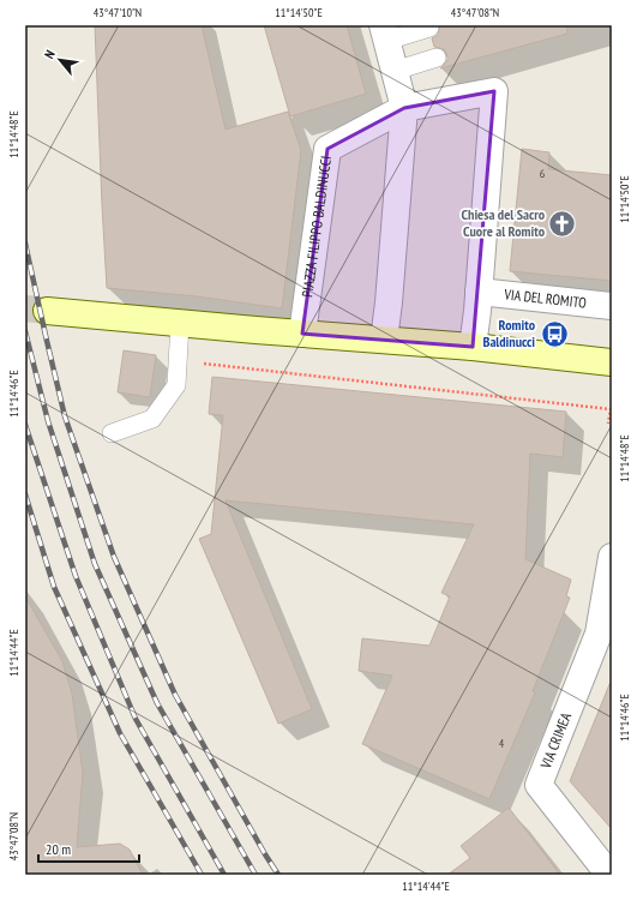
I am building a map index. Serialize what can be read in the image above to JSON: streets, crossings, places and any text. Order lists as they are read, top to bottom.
{
  "streets": {
    "street": ["PIAZZA FILIPPO BALDINUCCI", "VIA DEL ROMITO", "VIA CRIMEA"]
  },
  "crossings": [
    ["PIAZZA FILIPPO BALDINUCCI", "VIA DEL ROMITO"]
  ],
  "places": {
    "church": ["Chiesa del Sacro Cuore al Romito"],
    "bus stop": ["Romito Baldinucci"]
  },
  "house_numbers": ["6", "4"],
  "scale_bar": "20 m",
  "north": "top left",
  "coordinates": [
    "43°47'10\"N",
    "11°14'50\"E",
    "43°47'08\"N",
    "11°14'48\"E",
    "11°14'46\"E",
    "11°14'44\"E"
  ]
}
